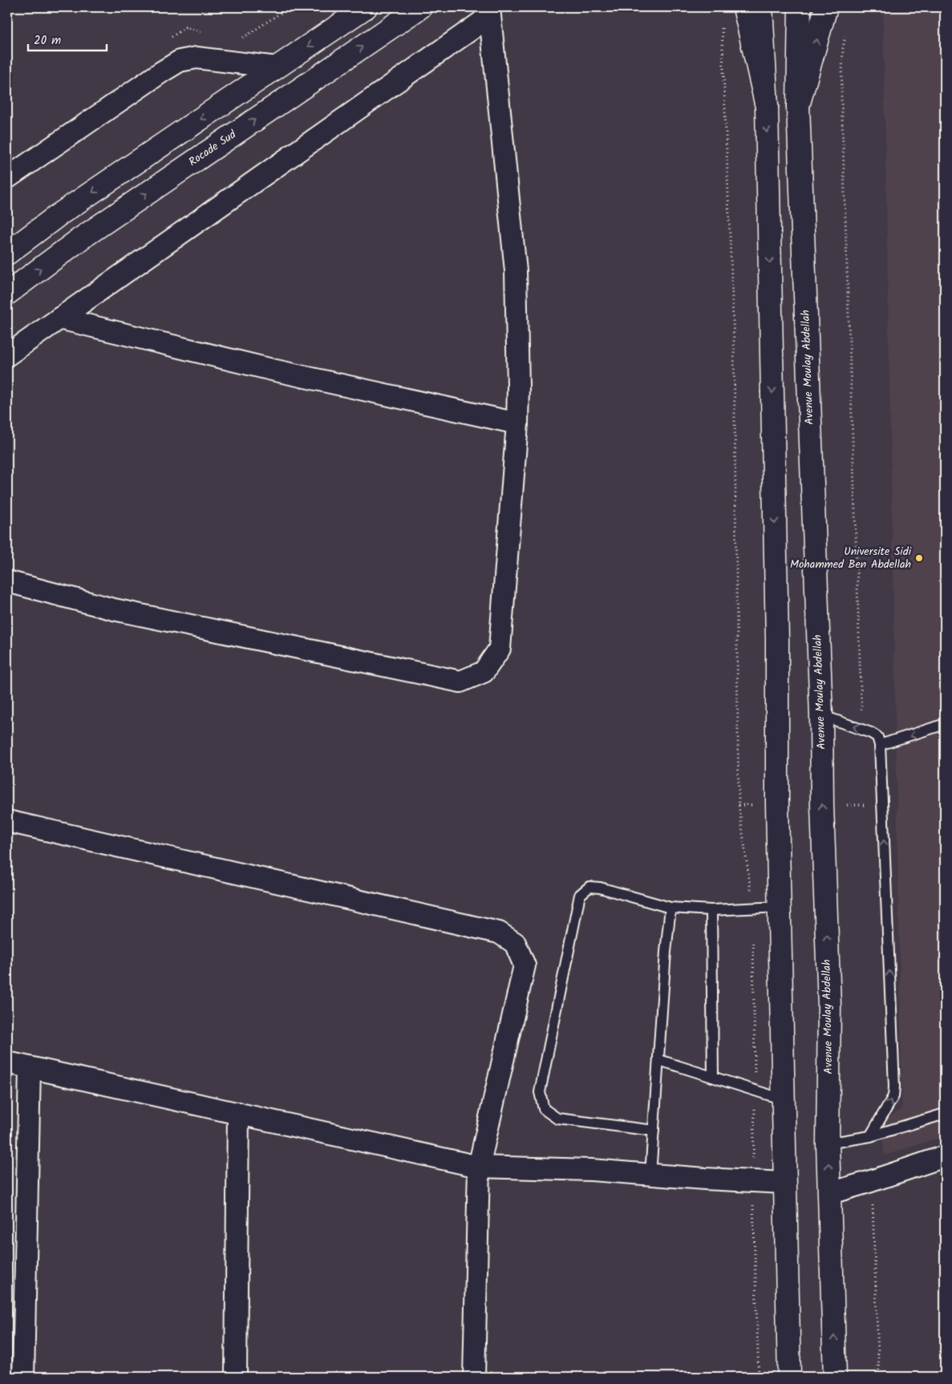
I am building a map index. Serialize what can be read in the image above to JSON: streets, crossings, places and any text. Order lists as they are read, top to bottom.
{
  "streets": {
    "main road": ["Rocade Sud", "Avenue Moulay Abdellah"]
  },
  "places": ["Universite Sidi Mohammed Ben Abdellah"],
  "scale_bar": "20 m"
}
